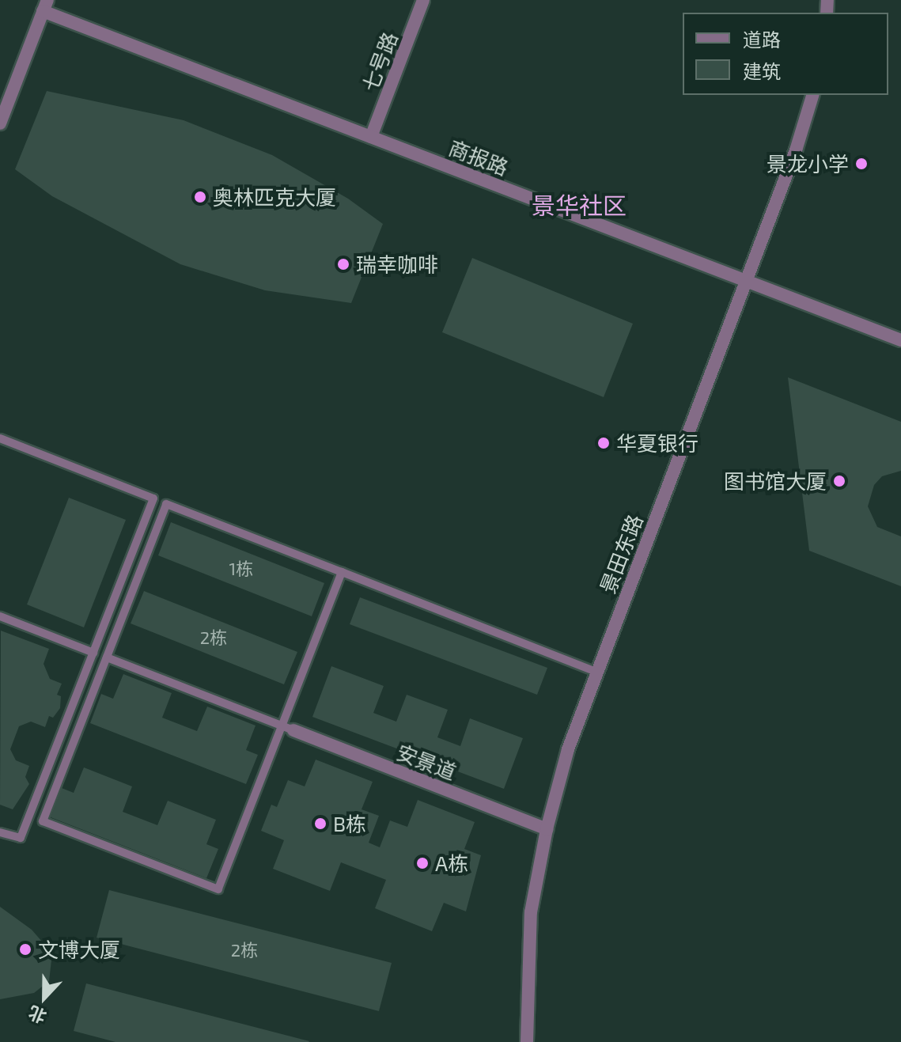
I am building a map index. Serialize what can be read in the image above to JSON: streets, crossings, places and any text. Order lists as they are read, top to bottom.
{
  "streets": {
    "street": [
      "七号路",
      "商报路",
      "景田东路",
      "安景道"
    ]
  },
  "crossings": [
    ["七号路", "商报路"],
    ["商报路", "景田东路"],
    ["景田东路", "安景道"]
  ],
  "districts": ["景华社区"],
  "places": [
    "景龙小学",
    "奥林匹克大厦",
    "瑞幸咖啡",
    "华夏银行",
    "图书馆大厦",
    "B栋",
    "A栋",
    "文博大厦"
  ],
  "house_numbers": ["1栋", "2栋", "2栋"],
  "legend": ["道路", "建筑"],
  "north": "bottom"
}
